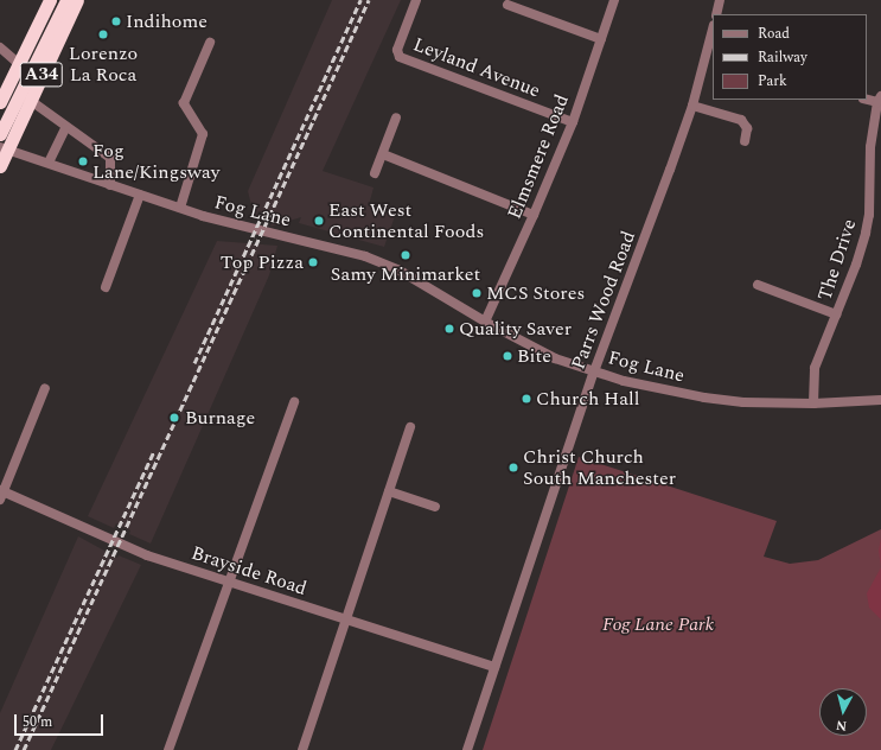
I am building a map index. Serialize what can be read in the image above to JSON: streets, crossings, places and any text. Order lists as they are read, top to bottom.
{
  "streets": {
    "highway": ["A34"],
    "street": [
      "Leyland Avenue",
      "Elmsmere Road",
      "Fog Lane",
      "The Drive",
      "Parrs Wood Road",
      "Brayside Road"
    ]
  },
  "crossings": [
    ["Leyland Avenue", "Elmsmere Road"],
    ["A34", "Fog Lane"],
    ["Elmsmere Road", "Fog Lane"],
    ["Fog Lane", "The Drive"],
    ["Fog Lane", "Parrs Wood Road"],
    ["Parrs Wood Road", "Brayside Road"]
  ],
  "parks": ["Fog Lane Park"],
  "places": [
    "Indihome",
    "Lorenzo La Roca",
    "Fog Lane/Kingsway",
    "East West Continental Foods",
    "Samy Minimarket",
    "Top Pizza",
    "MCS Stores",
    "Quality Saver",
    "Bite",
    "Church Hall",
    "Burnage",
    "Christ Church South Manchester"
  ],
  "legend": ["Road", "Railway", "Park"],
  "scale_bar": "50 m",
  "north": "bottom"
}
